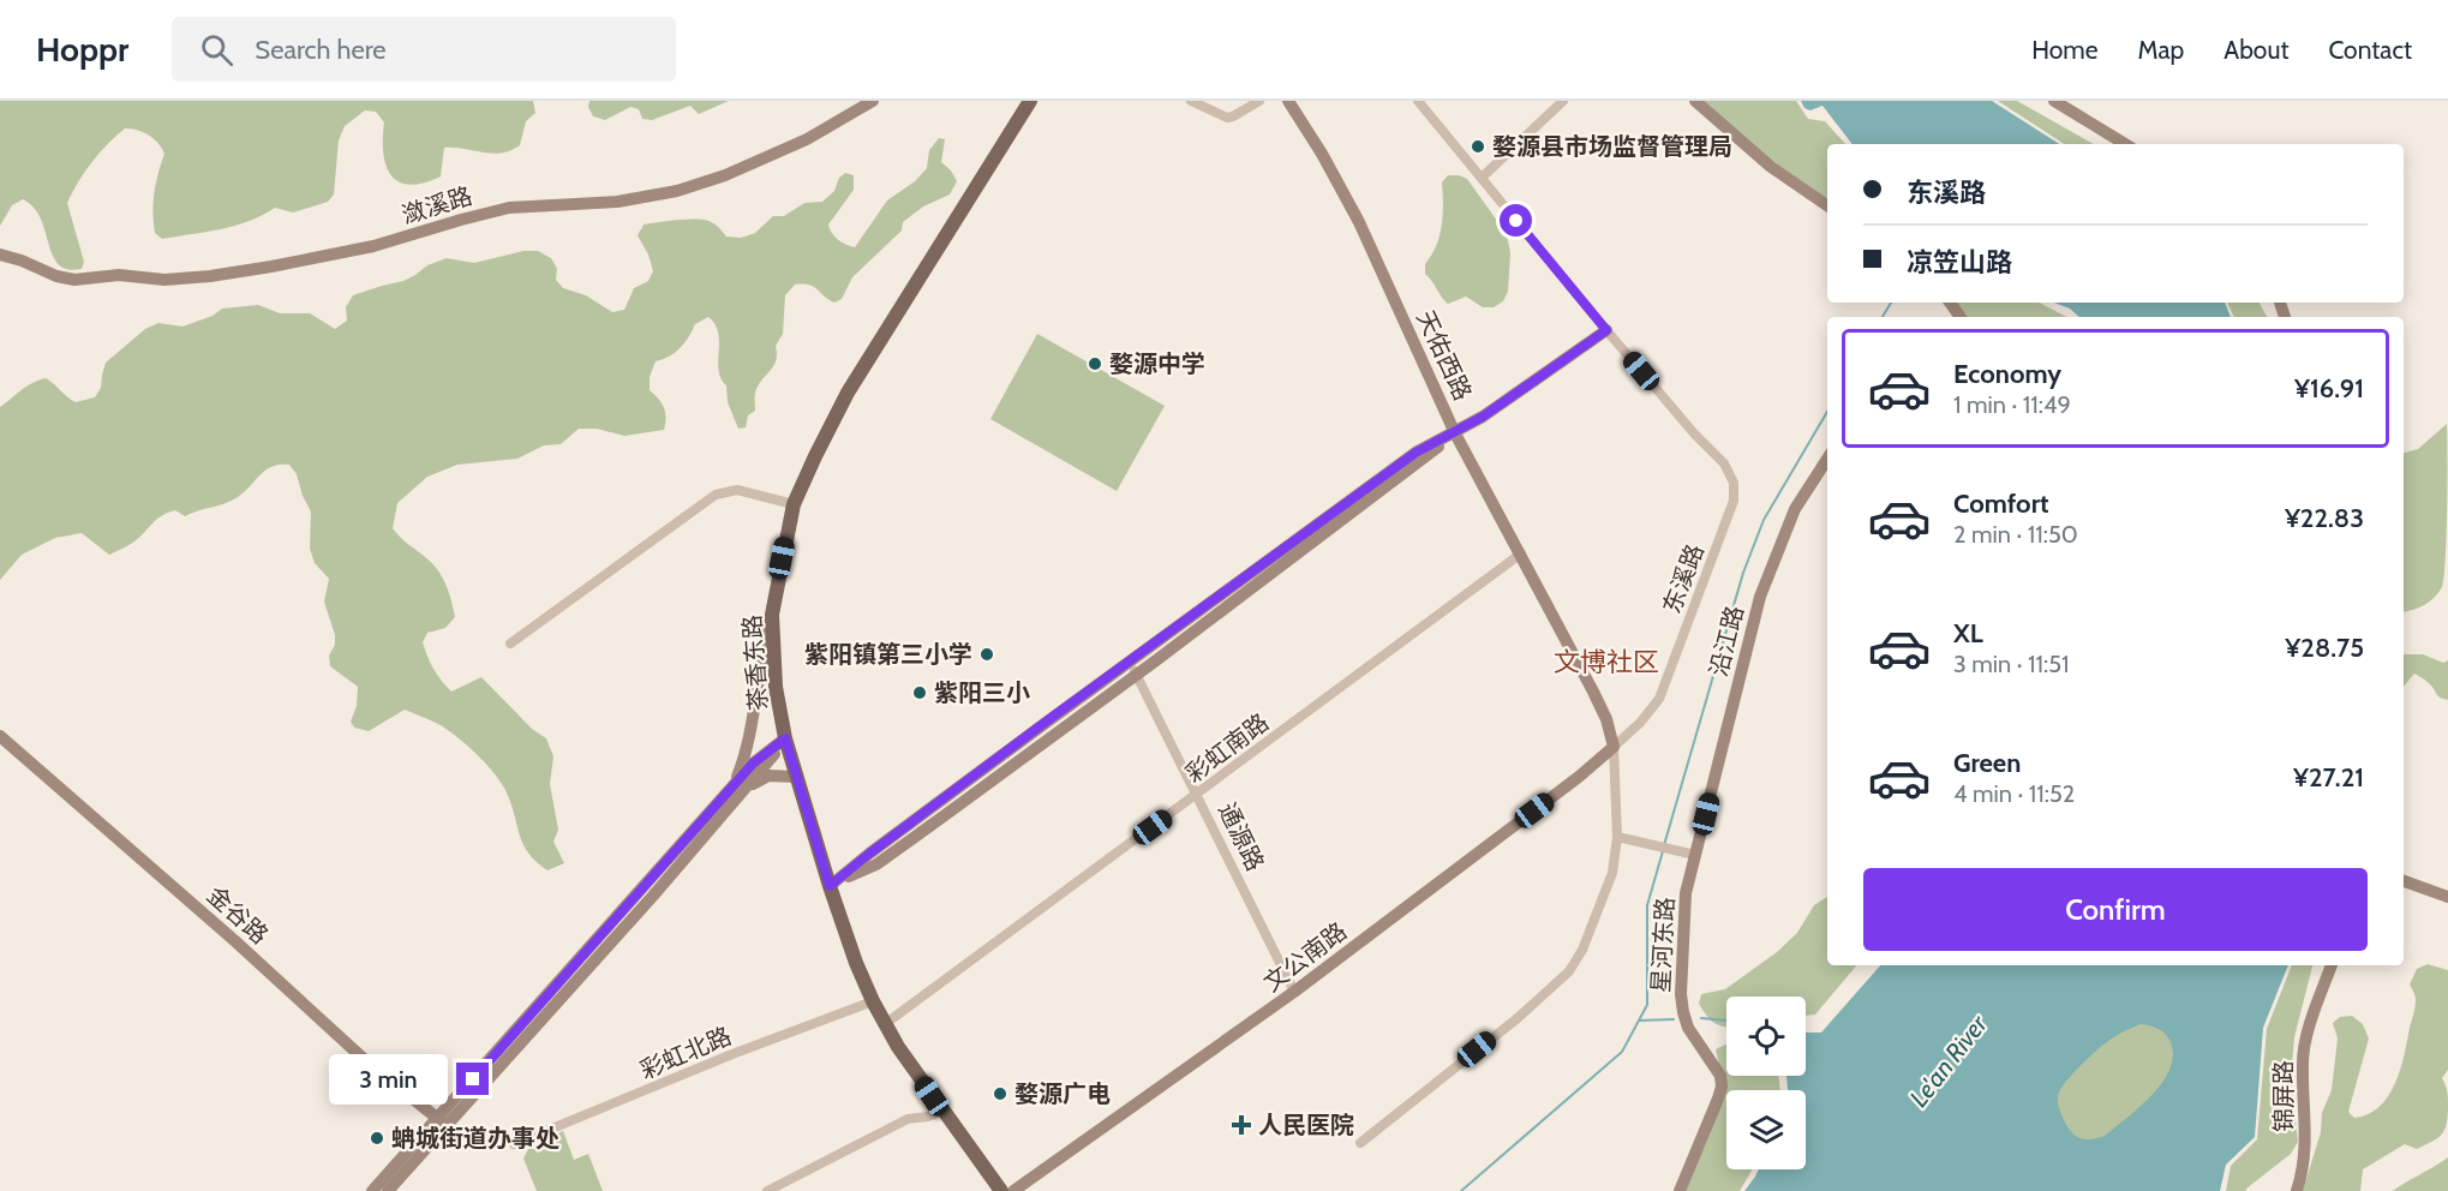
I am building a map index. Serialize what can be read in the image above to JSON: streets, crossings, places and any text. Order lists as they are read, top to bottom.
{
  "streets": {
    "main road": ["茶香东路"],
    "street": [
      "潋溪路",
      "天佑西路",
      "东溪路",
      "沿江路",
      "彩虹南路",
      "通源路",
      "金谷路",
      "星河东路",
      "文公南路",
      "彩虹北路",
      "锦屏路"
    ]
  },
  "crossings": [
    ["天佑西路", "东溪路"],
    ["天佑西路", "彩虹南路"],
    ["天佑西路", "文公南路"],
    ["东溪路", "文公南路"],
    ["沿江路", "星河东路"],
    ["茶香东路", "彩虹南路"],
    ["茶香东路", "彩虹北路"],
    ["彩虹南路", "通源路"],
    ["通源路", "文公南路"]
  ],
  "districts": ["文博社区"],
  "water": ["Le'an River"],
  "places": {
    "other": [
      "婺源县市场监督管理局",
      "婺源中学",
      "紫阳镇第三小学",
      "紫阳三小",
      "婺源广电",
      "蚺城街道办事处"
    ],
    "health": ["人民医院"]
  },
  "page": {
    "header": "Hoppr",
    "search": "Search here",
    "nav": [
      "Home",
      "Map",
      "About",
      "Contact"
    ],
    "banner": ["东溪路", "凉笠山路"],
    "list": [
      {
        "name": "Economy",
        "note": "1 min · 11:49",
        "value": "¥16.91"
      },
      {
        "name": "Comfort",
        "note": "2 min · 11:50",
        "value": "¥22.83"
      },
      {
        "name": "XL",
        "note": "3 min · 11:51",
        "value": "¥28.75"
      },
      {
        "name": "Green",
        "note": "4 min · 11:52",
        "value": "¥27.21"
      }
    ],
    "buttons": "Confirm",
    "bubble": "3 min"
  }
}
